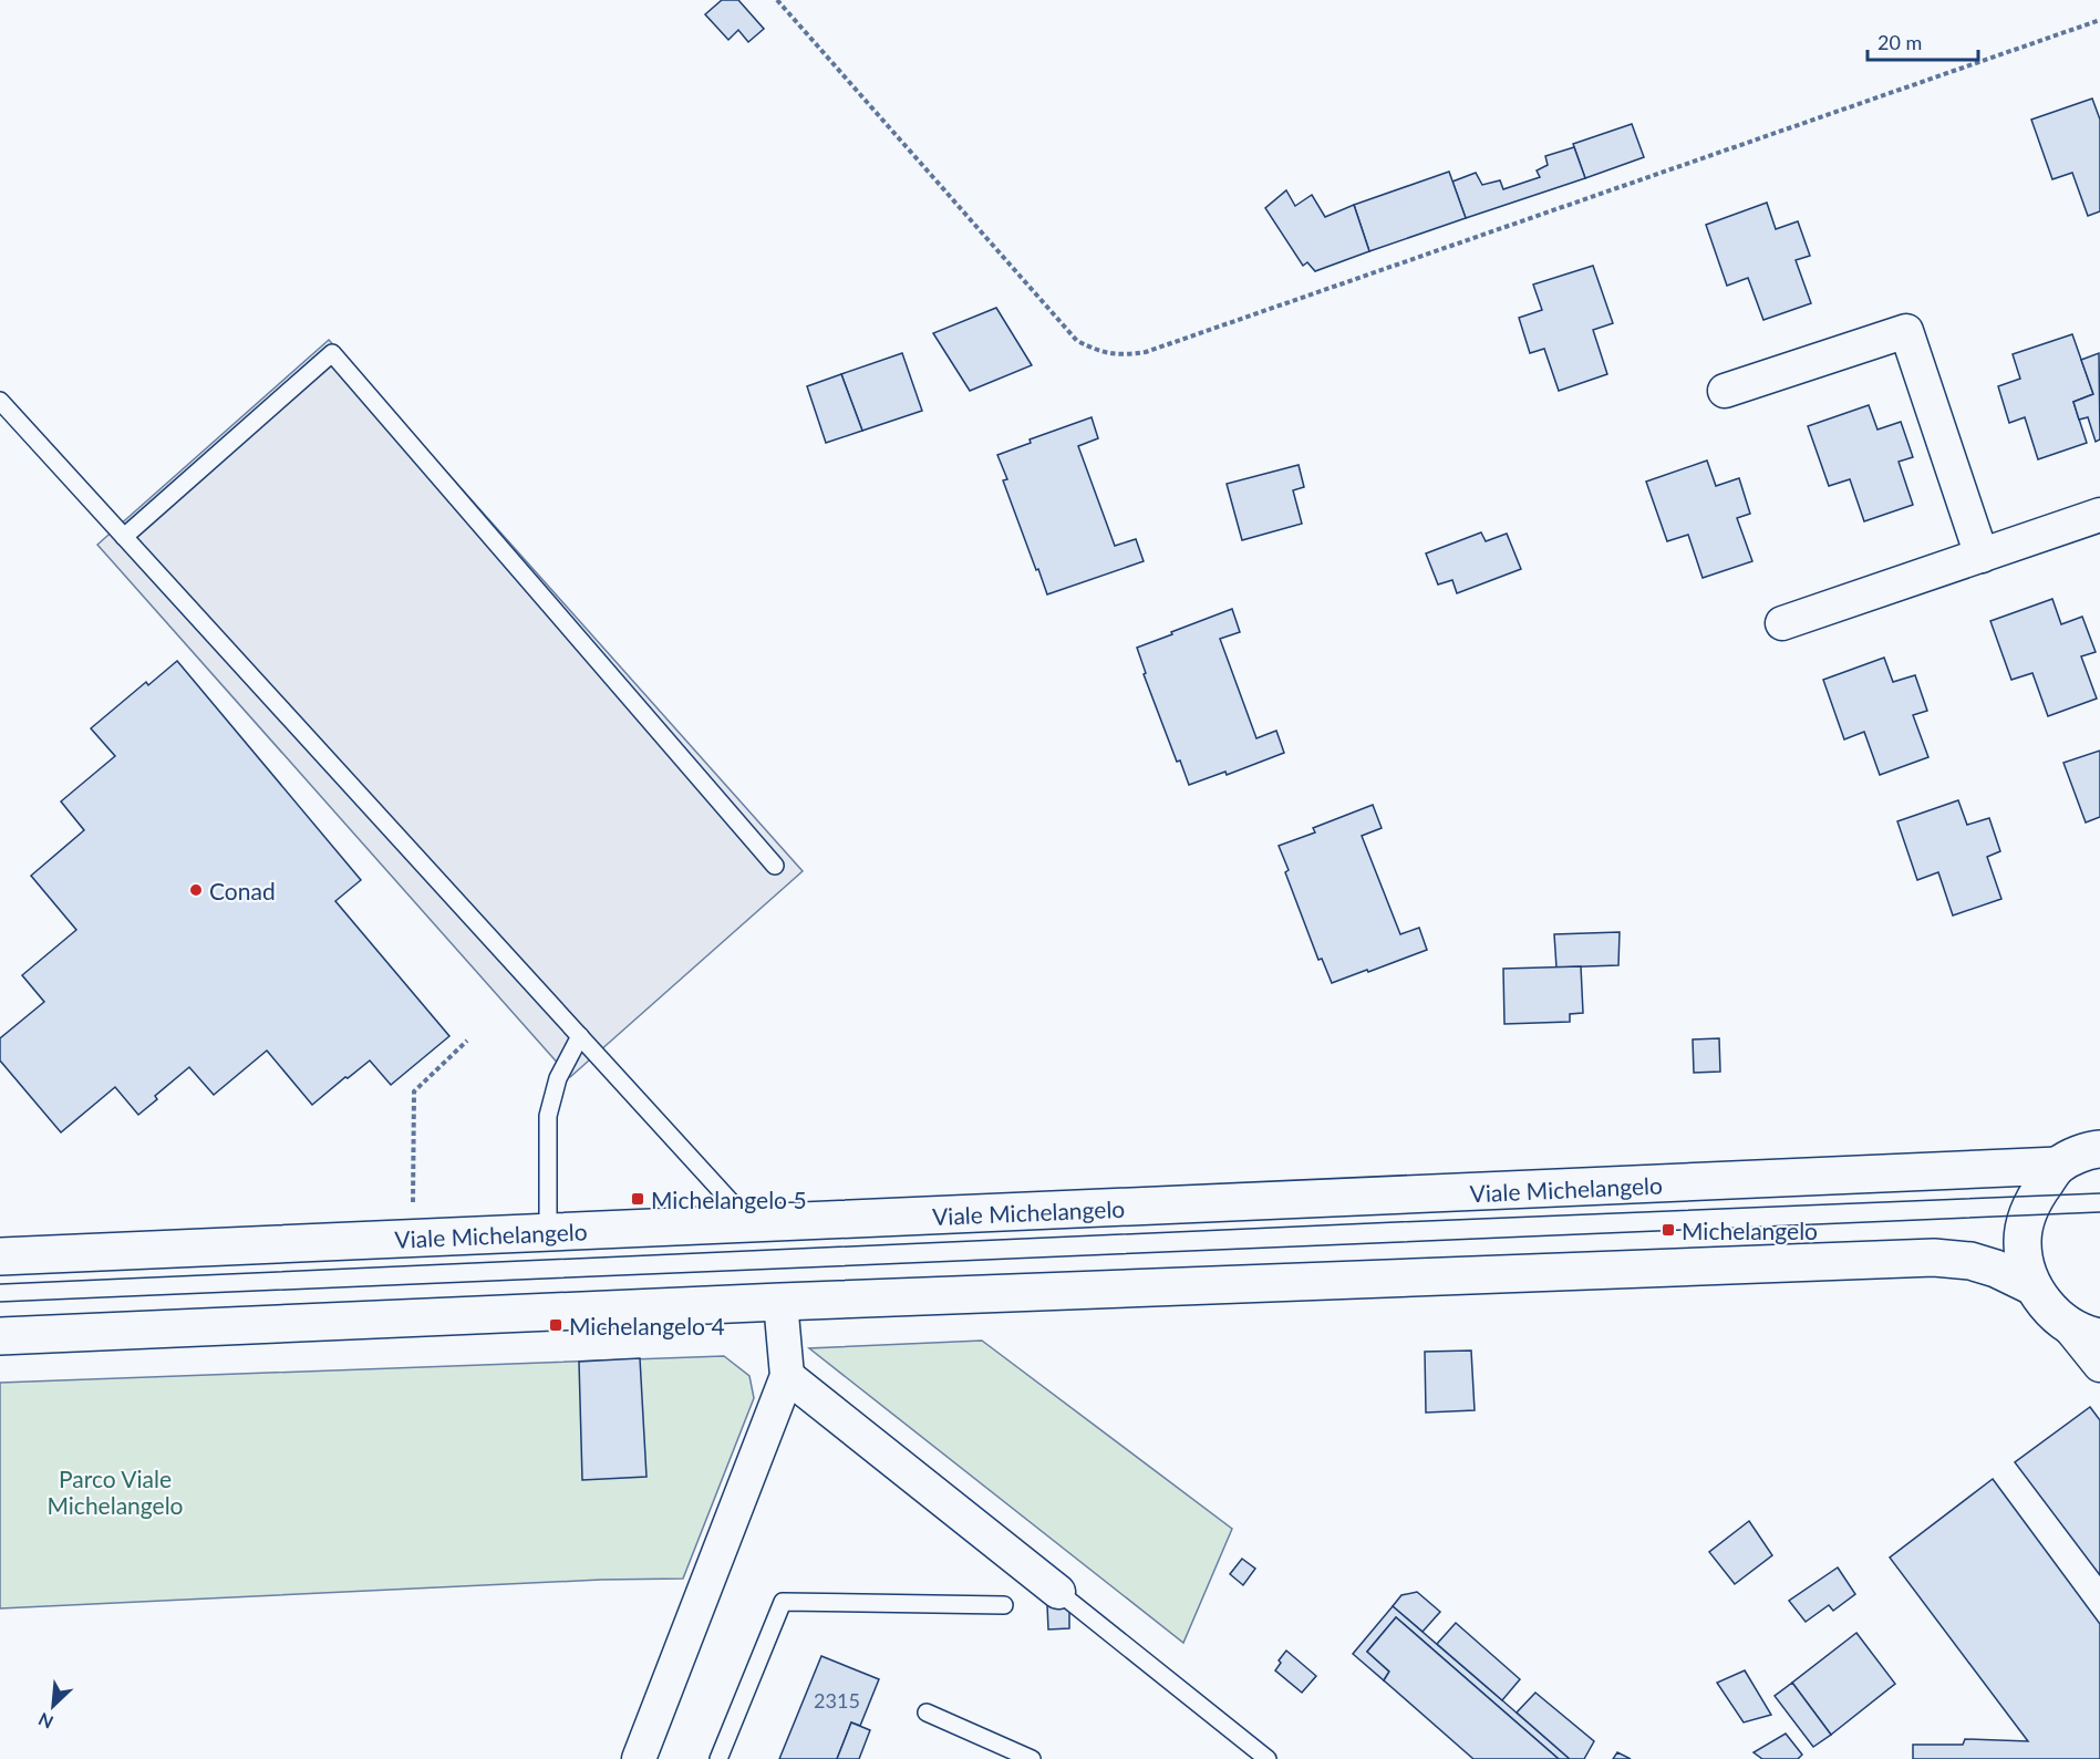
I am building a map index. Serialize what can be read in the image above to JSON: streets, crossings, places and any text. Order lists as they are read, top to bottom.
{
  "streets": {
    "street": ["Viale Michelangelo"]
  },
  "parks": ["Parco Viale Michelangelo"],
  "places": {
    "other": ["Conad"],
    "transit": ["Michelangelo 5", "Michelangelo", "Michelangelo 4"]
  },
  "house_numbers": ["2315"],
  "scale_bar": "20 m",
  "north": "bottom left"
}
